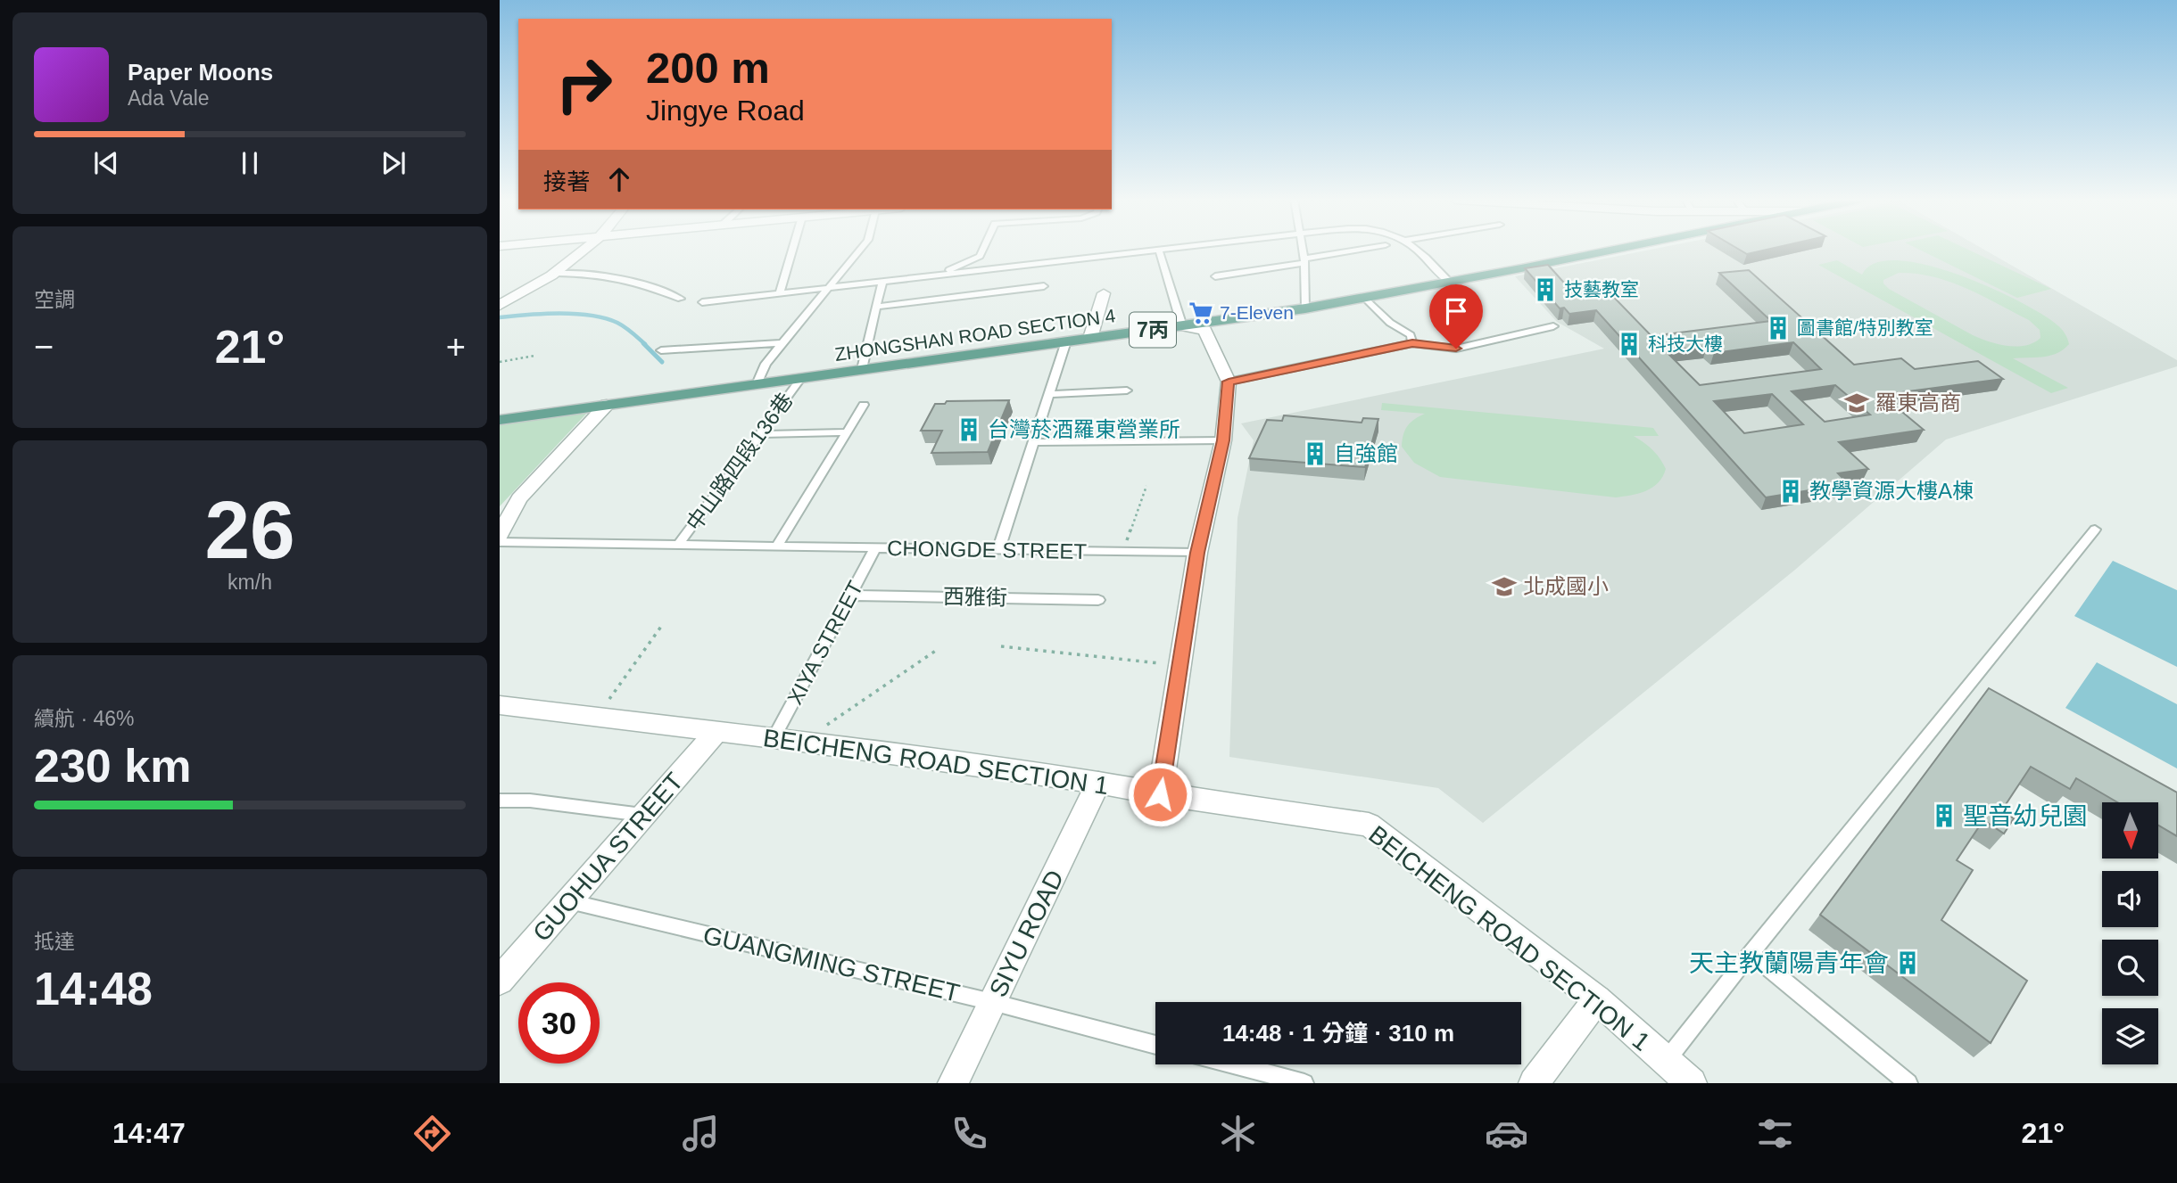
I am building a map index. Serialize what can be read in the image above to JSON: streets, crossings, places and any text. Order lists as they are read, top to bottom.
{
  "streets": {
    "main road": ["7丙", "ZHONGSHAN ROAD SECTION 4"],
    "street": ["BEICHENG ROAD SECTION 1", "GUOHUA STREET", "SIYU ROAD"],
    "lane": [
      "中山路四段136巷",
      "CHONGDE STREET",
      "西雅街",
      "XIYA STREET",
      "GUANGMING STREET"
    ]
  },
  "crossings": [
    ["ZHONGSHAN ROAD SECTION 4", "中山路四段136巷"],
    ["中山路四段136巷", "CHONGDE STREET"],
    ["CHONGDE STREET", "XIYA STREET"],
    ["西雅街", "XIYA STREET"],
    ["XIYA STREET", "BEICHENG ROAD SECTION 1"],
    ["BEICHENG ROAD SECTION 1", "GUOHUA STREET"],
    ["BEICHENG ROAD SECTION 1", "SIYU ROAD"],
    ["GUOHUA STREET", "GUANGMING STREET"],
    ["SIYU ROAD", "GUANGMING STREET"]
  ],
  "places": {
    "building": [
      "技藝教室",
      "圖書館/特別教室",
      "科技大樓",
      "台灣菸酒羅東營業所",
      "自強館",
      "教學資源大樓A棟",
      "聖音幼兒園",
      "天主教蘭陽青年會"
    ],
    "supermarket": ["7-Eleven"],
    "school or university": ["羅東高商", "北成國小"]
  },
  "north": "bottom",
  "page": {
    "turn": ["200 m", "Jingye Road"],
    "song": ["Paper Moons", "Ada Vale"],
    "then": "接著",
    "tile": [
      "空調",
      ["26", "km/h"],
      ["續航 · 46%", "230 km"],
      ["抵達", "14:48"]
    ],
    "heat": ["−", "21°", "+"],
    "limit": "30",
    "trip": "14:48 · 1 分鐘 · 310 m",
    "tabs": ["14:47", "21°"]
  }
}
